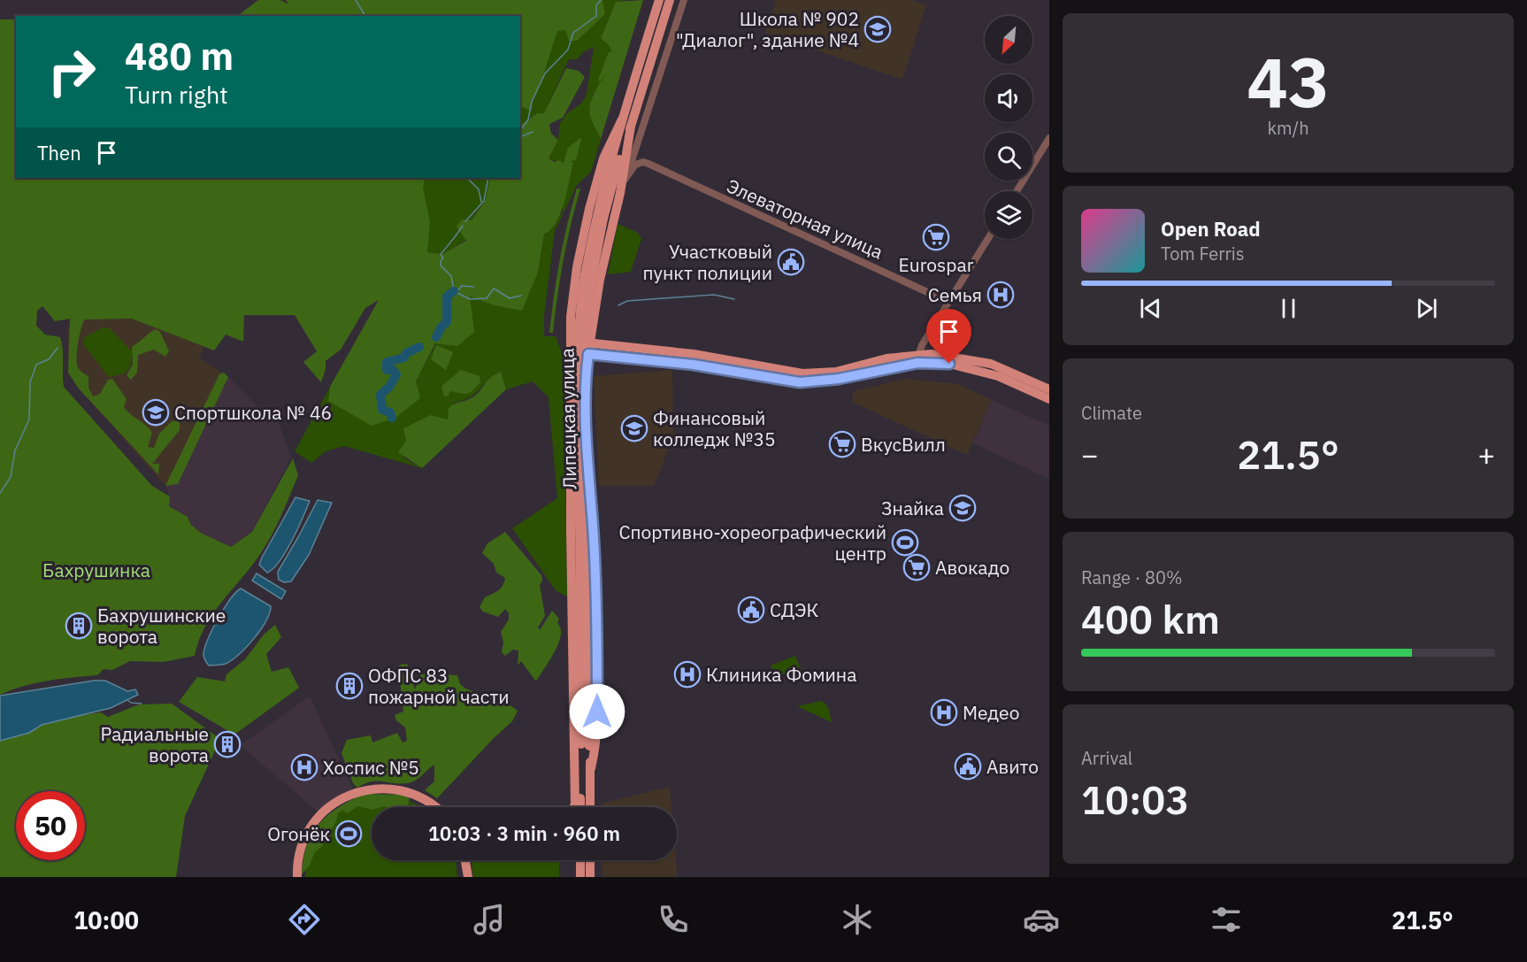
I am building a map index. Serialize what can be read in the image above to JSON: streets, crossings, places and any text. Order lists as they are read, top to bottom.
{
  "streets": {
    "main road": ["Липецкая улица"],
    "street": ["Элеваторная улица"]
  },
  "parks": ["Бахрушинка"],
  "places": {
    "school or university": [
      "Школа № 902 \"Диалог\", здание №4",
      "Спортшкола № 46",
      "Финансовый колледж №35",
      "Знайка"
    ],
    "supermarket": ["Eurospar", "ВкусВилл", "Авокадо"],
    "public building": ["Участковый пункт полиции", "СДЭК", "Авито"],
    "hospital": [
      "Семья",
      "Клиника Фомина",
      "Медео",
      "Хоспис №5"
    ],
    "sports": ["Спортивно-хореографический центр", "Огонёк"],
    "building": ["Бахрушинские ворота", "ОФПС 83 пожарной части", "Радиальные ворота"]
  },
  "north": "bottom left",
  "page": {
    "tile": [
      ["43", "km/h"],
      "Climate",
      ["Range · 80%", "400 km"],
      ["Arrival", "10:03"]
    ],
    "turn": ["480 m", "Turn right"],
    "then": "Then",
    "song": ["Open Road", "Tom Ferris"],
    "heat": ["−", "21.5°", "+"],
    "limit": "50",
    "trip": "10:03 · 3 min · 960 m",
    "tabs": ["10:00", "21.5°"]
  }
}
